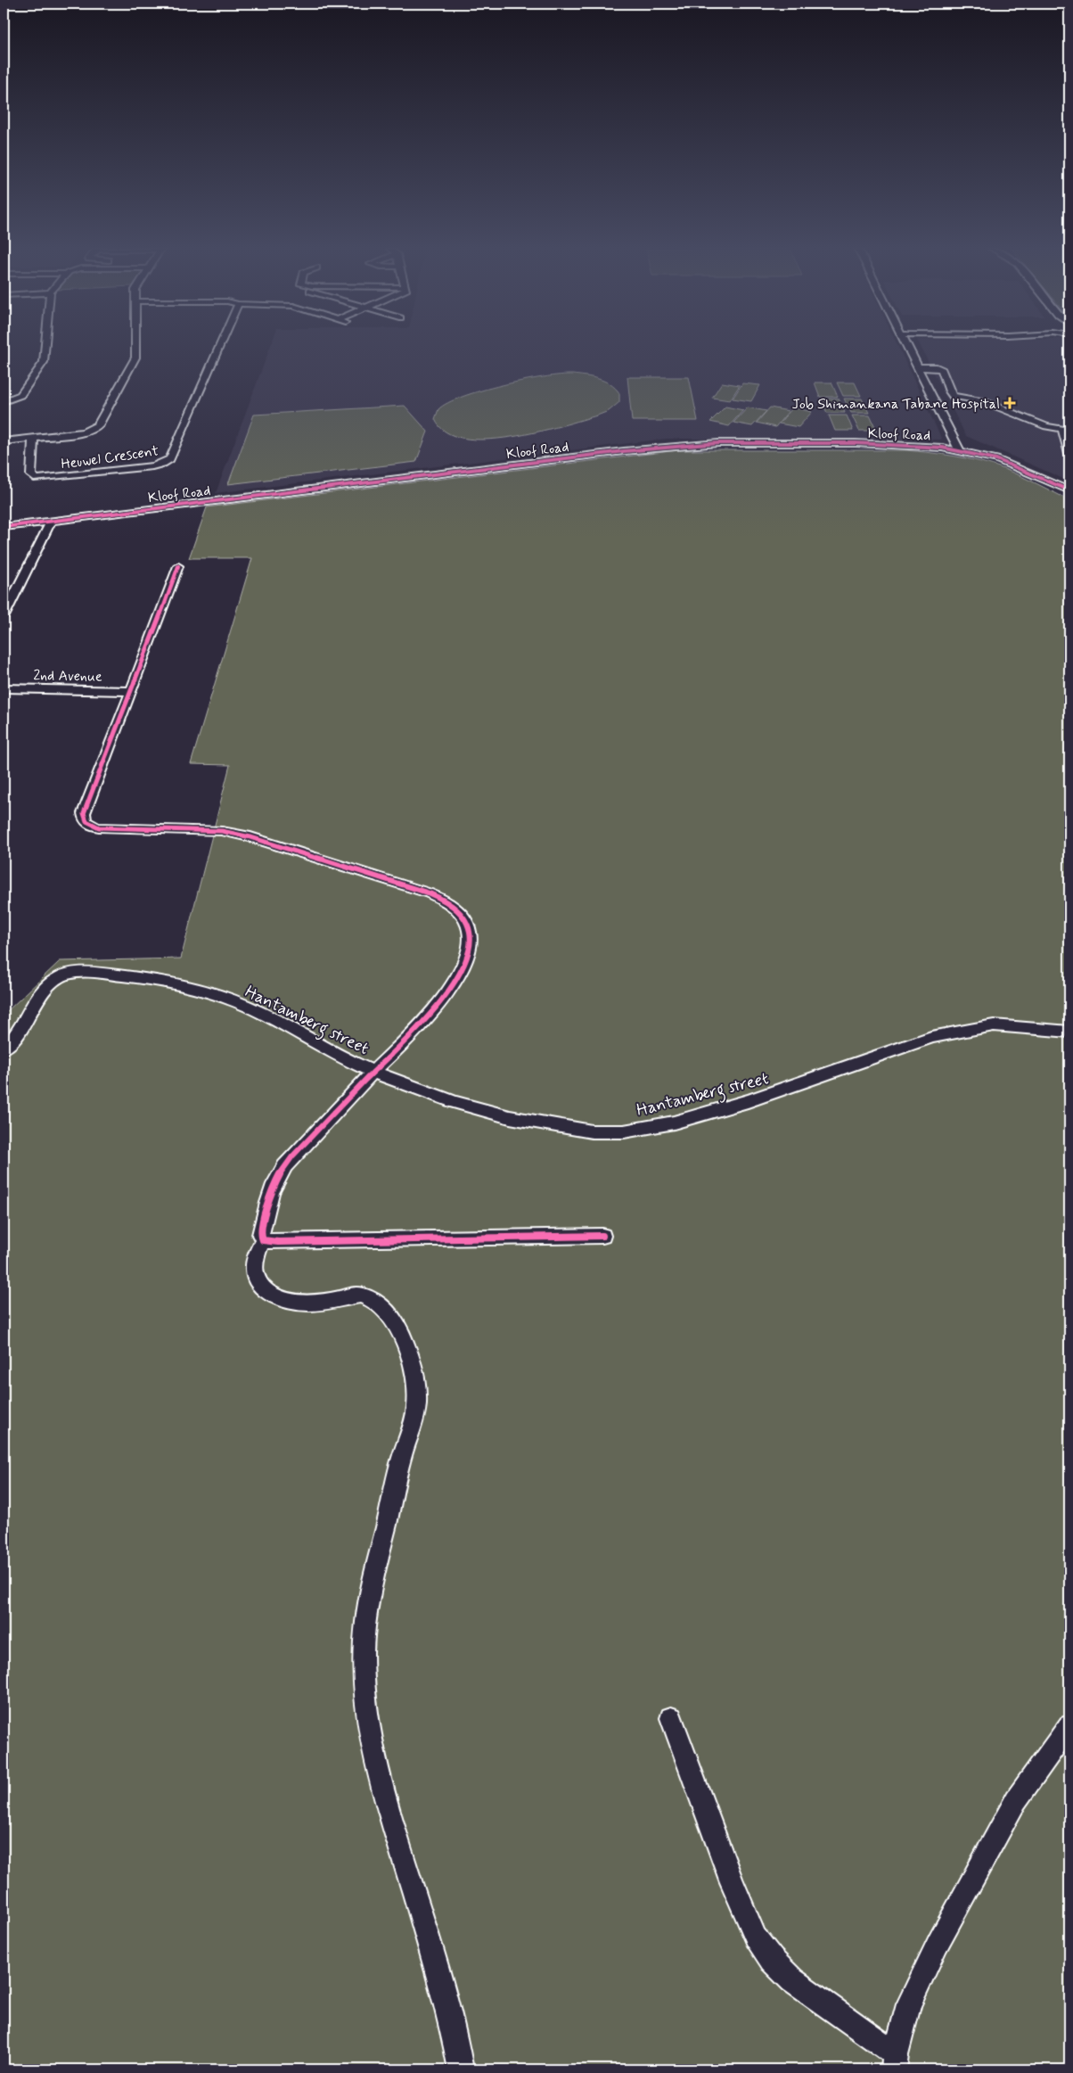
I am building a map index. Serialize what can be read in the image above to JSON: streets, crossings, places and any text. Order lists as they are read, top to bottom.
{
  "streets": {
    "street": [
      "Kloof Road",
      "Heuwel Crescent",
      "2nd Avenue",
      "Hantamberg street"
    ]
  },
  "places": {
    "health": ["Job Shimankana Tabane Hospital"]
  }
}
